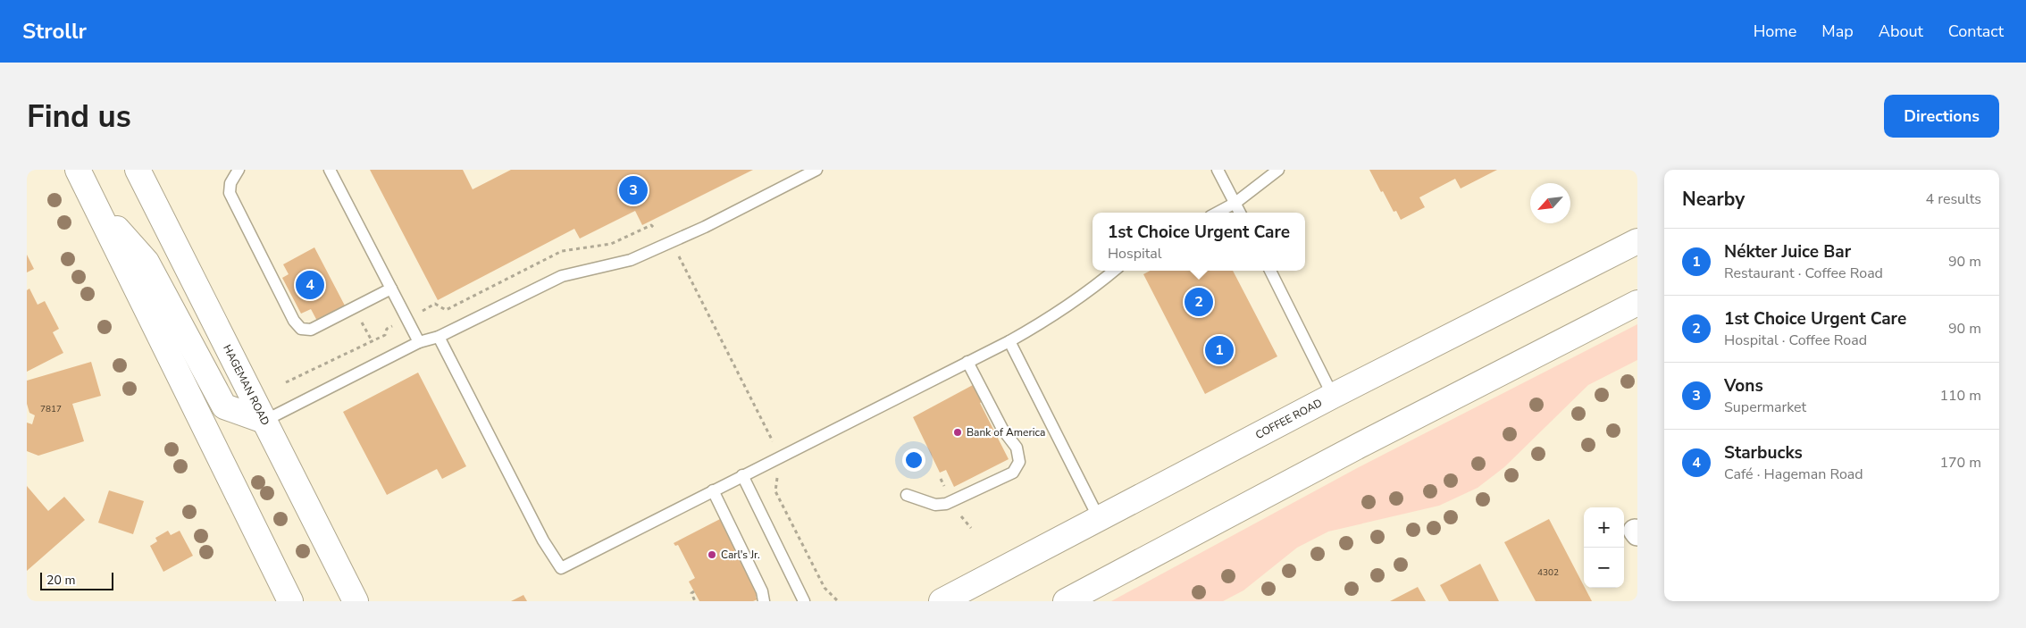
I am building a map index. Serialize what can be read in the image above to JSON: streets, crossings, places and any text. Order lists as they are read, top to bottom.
{
  "streets": {
    "main road": ["HAGEMAN ROAD", "COFFEE ROAD"]
  },
  "places": ["Bank of America", "Carl's Jr."],
  "house_numbers": ["7817", "4302"],
  "scale_bar": "20 m",
  "north": "bottom left",
  "page": {
    "header": "Strollr",
    "nav": [
      "Home",
      "Map",
      "About",
      "Contact"
    ],
    "buttons": "Directions",
    "title": "Find us",
    "heading": ["Nearby", "4 results"],
    "pins": [
      "3",
      "4",
      "2",
      "1"
    ],
    "popup": ["1st Choice Urgent Care", "Hospital"],
    "list": [
      {
        "mark": "1",
        "name": "Nékter Juice Bar",
        "note": "Restaurant · Coffee Road",
        "value": "90 m"
      },
      {
        "mark": "2",
        "name": "1st Choice Urgent Care",
        "note": "Hospital · Coffee Road",
        "value": "90 m"
      },
      {
        "mark": "3",
        "name": "Vons",
        "note": "Supermarket",
        "value": "110 m"
      },
      {
        "mark": "4",
        "name": "Starbucks",
        "note": "Café · Hageman Road",
        "value": "170 m"
      }
    ],
    "map_buttons": ["+", "−"],
    "scale": "20 m"
  }
}
